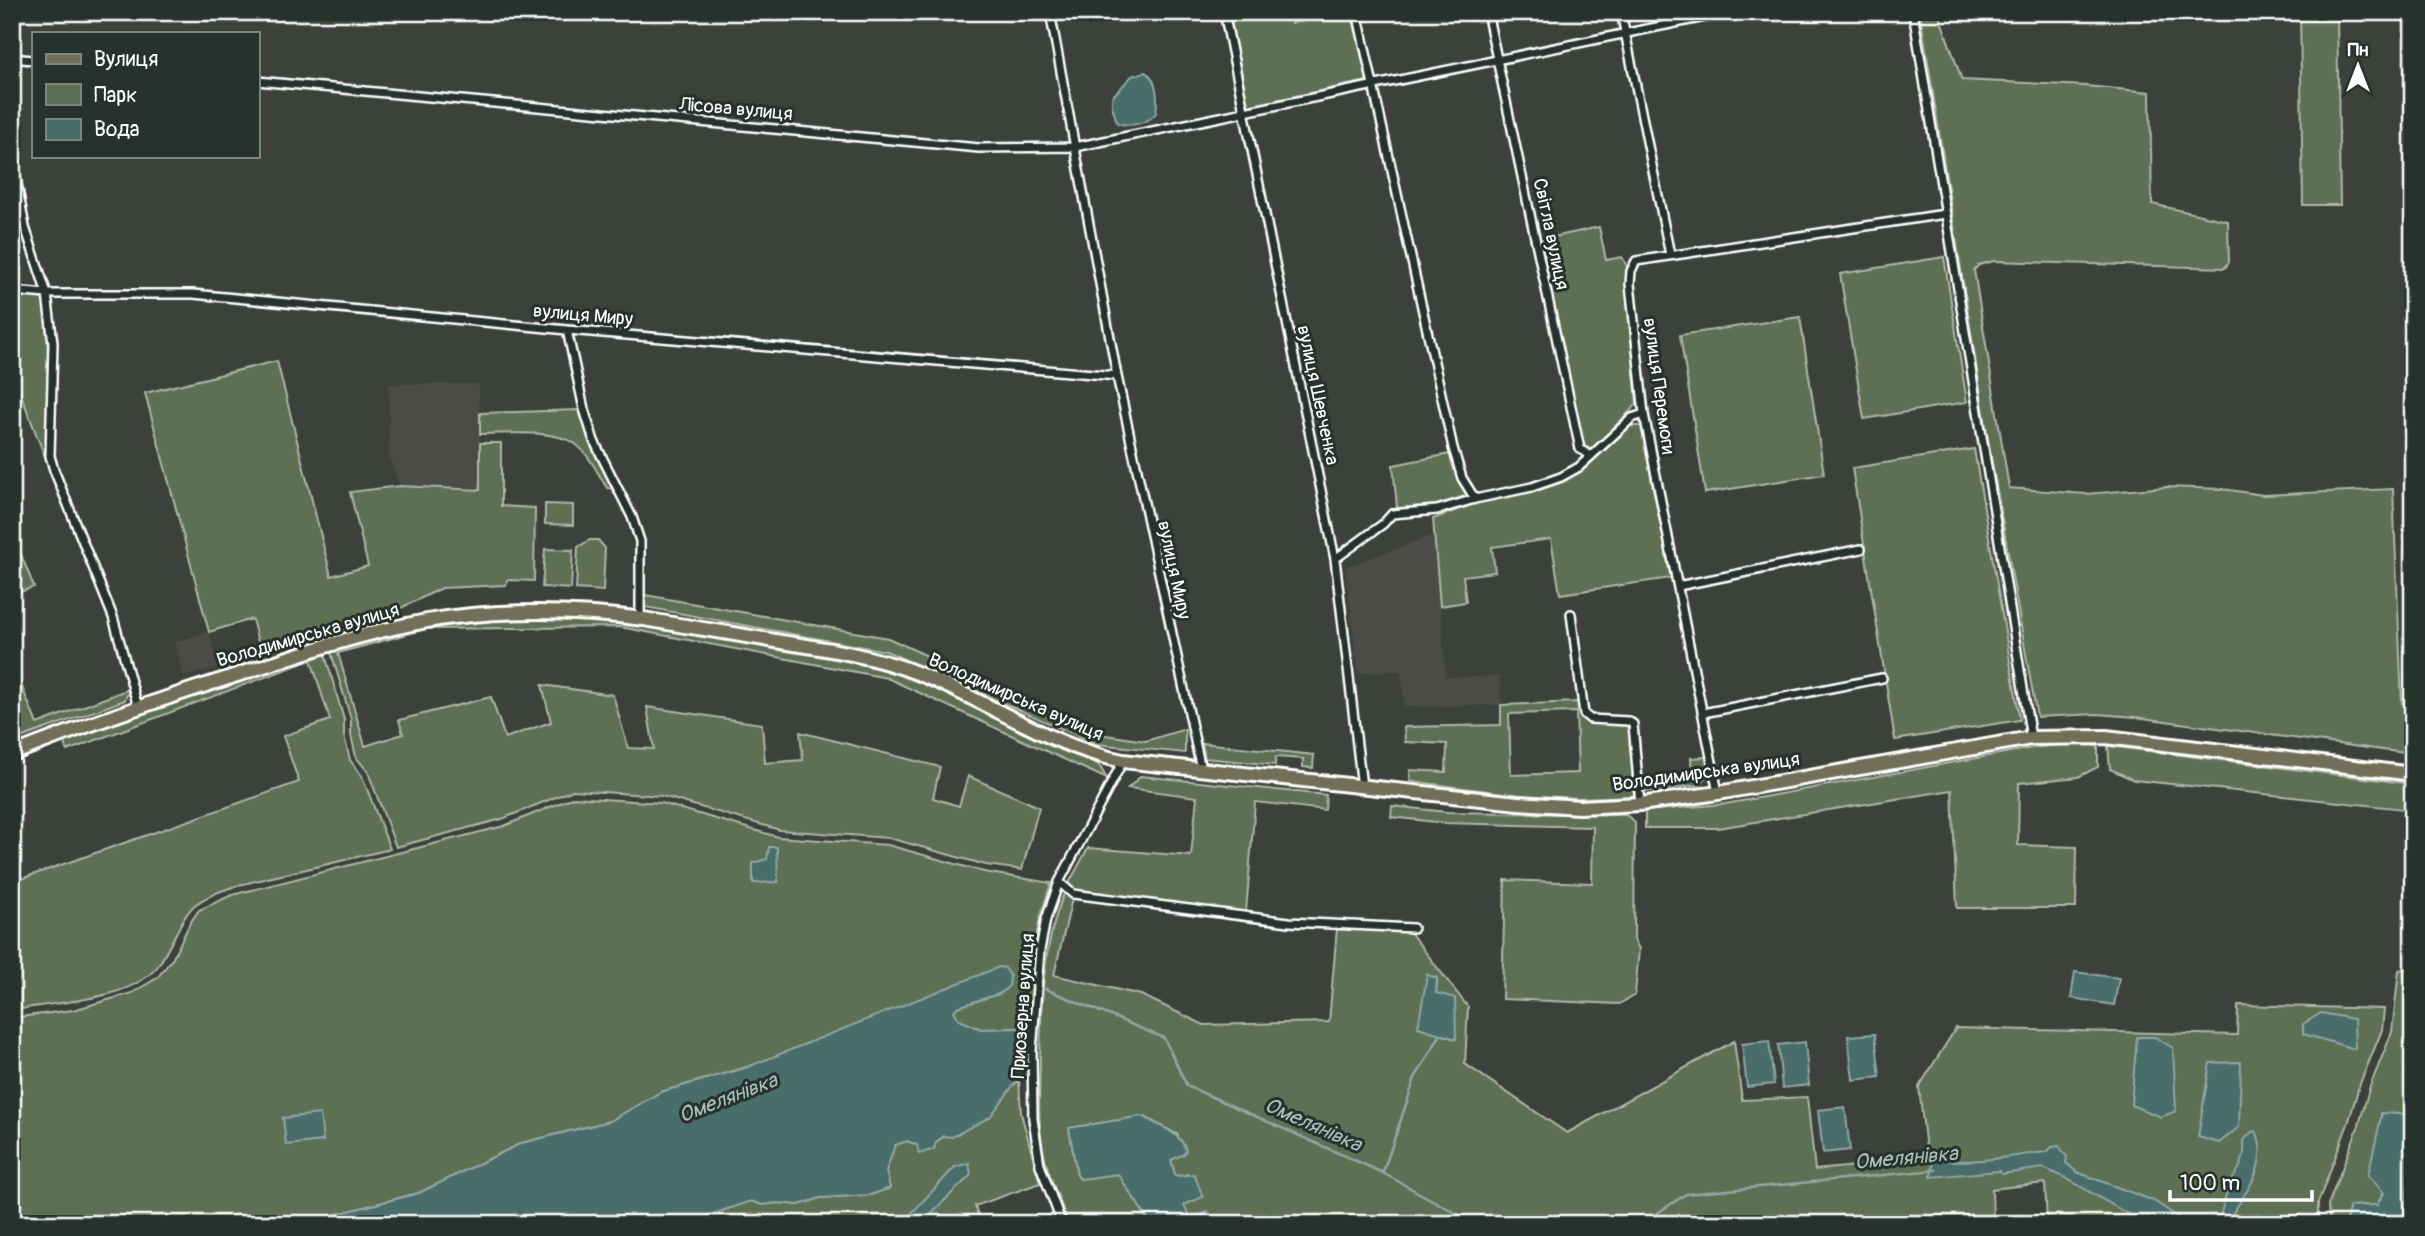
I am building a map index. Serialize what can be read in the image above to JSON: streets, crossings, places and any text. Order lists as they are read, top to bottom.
{
  "streets": {
    "main road": ["Володимирська вулиця"],
    "street": [
      "Лісова вулиця",
      "Світла вулиця",
      "вулиця Миру",
      "вулиця Перемоги",
      "вулиця Шевченка",
      "Приозерна вулиця"
    ]
  },
  "crossings": [
    ["Лісова вулиця", "Світла вулиця"],
    ["Лісова вулиця", "вулиця Миру"],
    ["Лісова вулиця", "вулиця Шевченка"],
    ["вулиця Миру", "Володимирська вулиця"],
    ["вулиця Перемоги", "Володимирська вулиця"],
    ["вулиця Шевченка", "Володимирська вулиця"],
    ["Володимирська вулиця", "Приозерна вулиця"]
  ],
  "water": ["Омелянівка"],
  "legend": ["Вулиця", "Парк", "Вода"],
  "scale_bar": "100 m",
  "north": "top"
}
